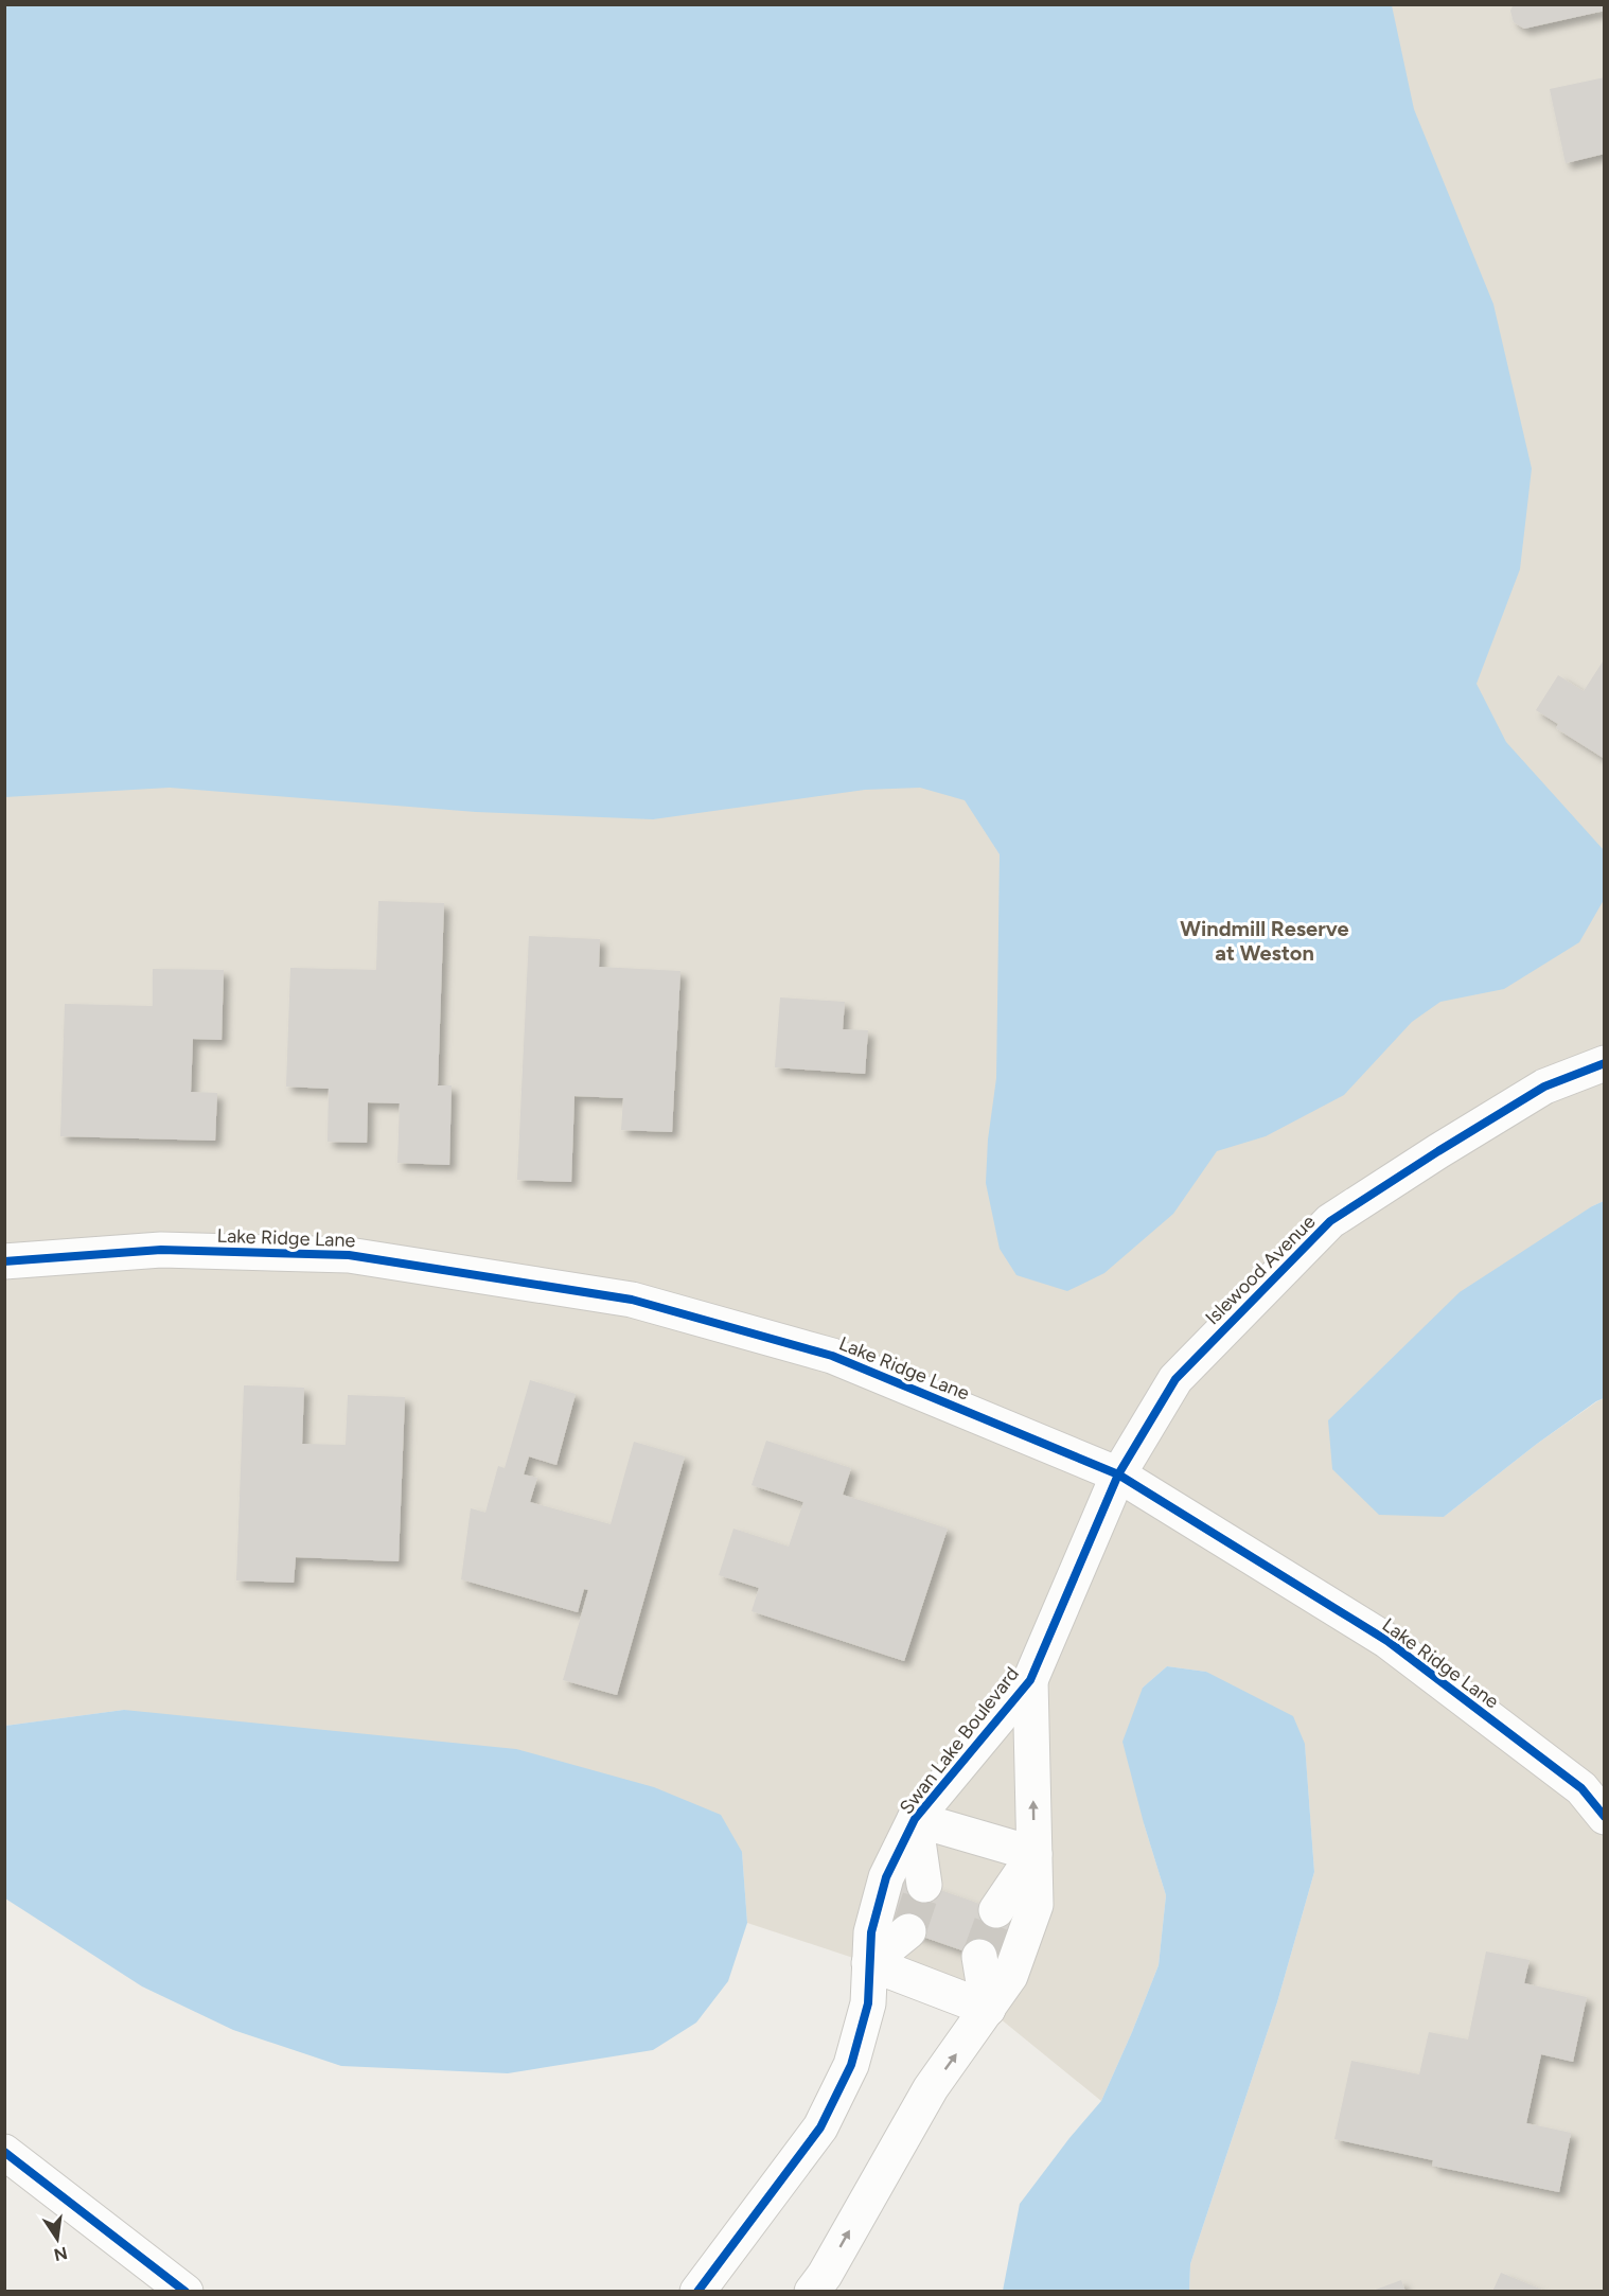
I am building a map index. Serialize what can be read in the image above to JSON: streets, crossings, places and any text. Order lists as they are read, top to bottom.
{
  "streets": {
    "street": ["Lake Ridge Lane", "Islewood Avenue", "Swan Lake Boulevard"]
  },
  "crossings": [
    ["Lake Ridge Lane", "Islewood Avenue"],
    ["Lake Ridge Lane", "Swan Lake Boulevard"],
    ["Islewood Avenue", "Swan Lake Boulevard"]
  ],
  "districts": ["Windmill Reserve at Weston"],
  "north": "bottom"
}
